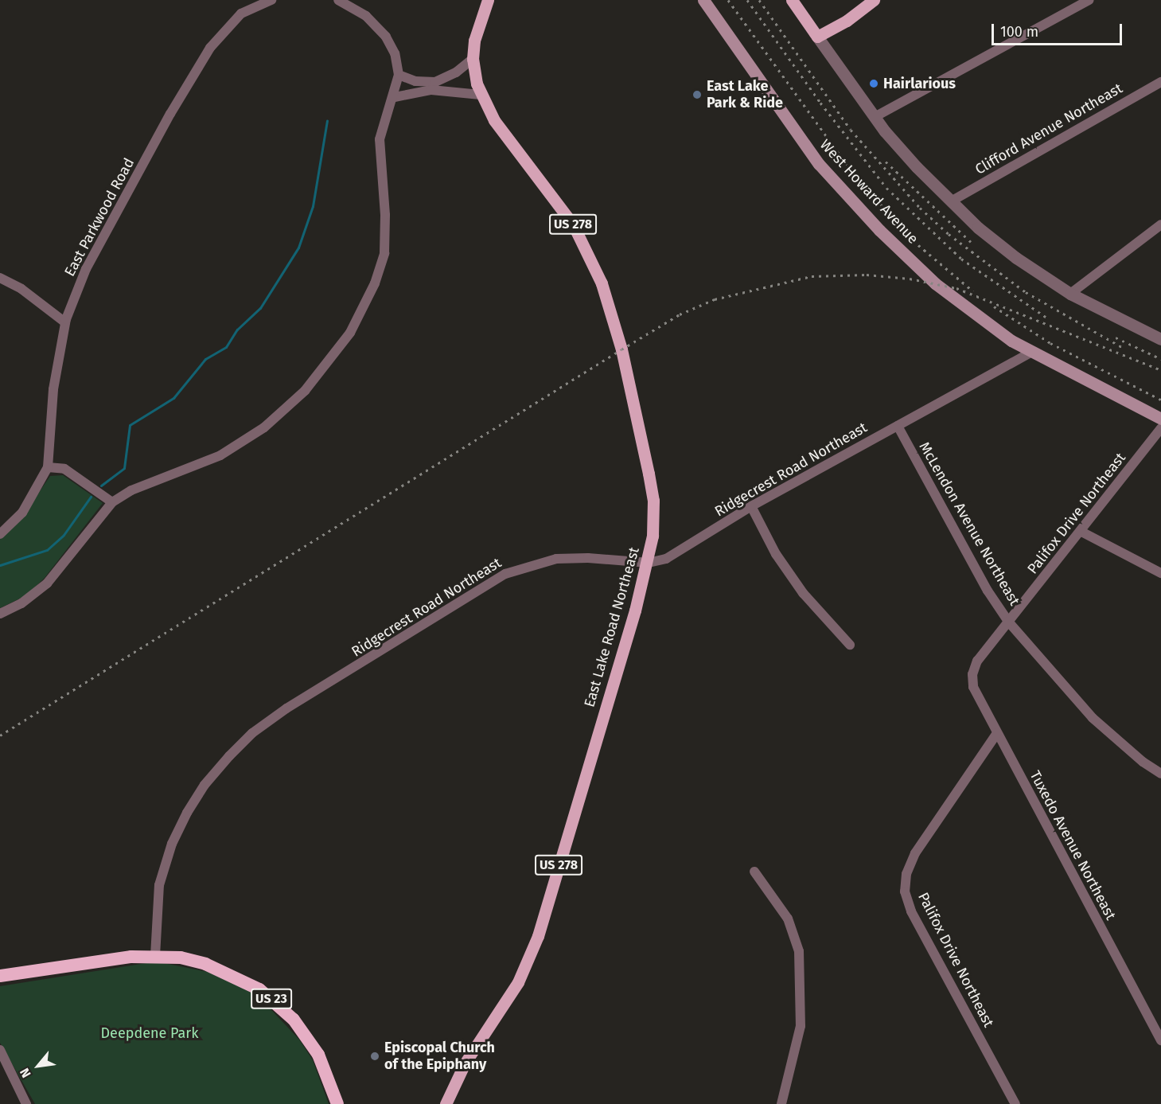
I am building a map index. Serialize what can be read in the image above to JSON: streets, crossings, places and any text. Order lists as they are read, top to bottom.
{
  "streets": {
    "highway": ["US 23"],
    "main road": ["West Howard Avenue", "US 278", "East Lake Road Northeast"],
    "street": [
      "Clifford Avenue Northeast",
      "East Parkwood Road",
      "Ridgecrest Road Northeast",
      "Palifox Drive Northeast",
      "McLendon Avenue Northeast",
      "Tuxedo Avenue Northeast"
    ]
  },
  "crossings": [
    ["West Howard Avenue", "Ridgecrest Road Northeast"],
    ["Ridgecrest Road Northeast", "McLendon Avenue Northeast"],
    ["Ridgecrest Road Northeast", "East Lake Road Northeast"],
    ["Ridgecrest Road Northeast", "US 23"],
    ["Palifox Drive Northeast", "McLendon Avenue Northeast"],
    ["Palifox Drive Northeast", "Tuxedo Avenue Northeast"]
  ],
  "parks": ["Deepdene Park"],
  "places": ["Hairlarious", "East Lake Park & Ride", "Episcopal Church of the Epiphany"],
  "scale_bar": "100 m",
  "north": "bottom left"
}
